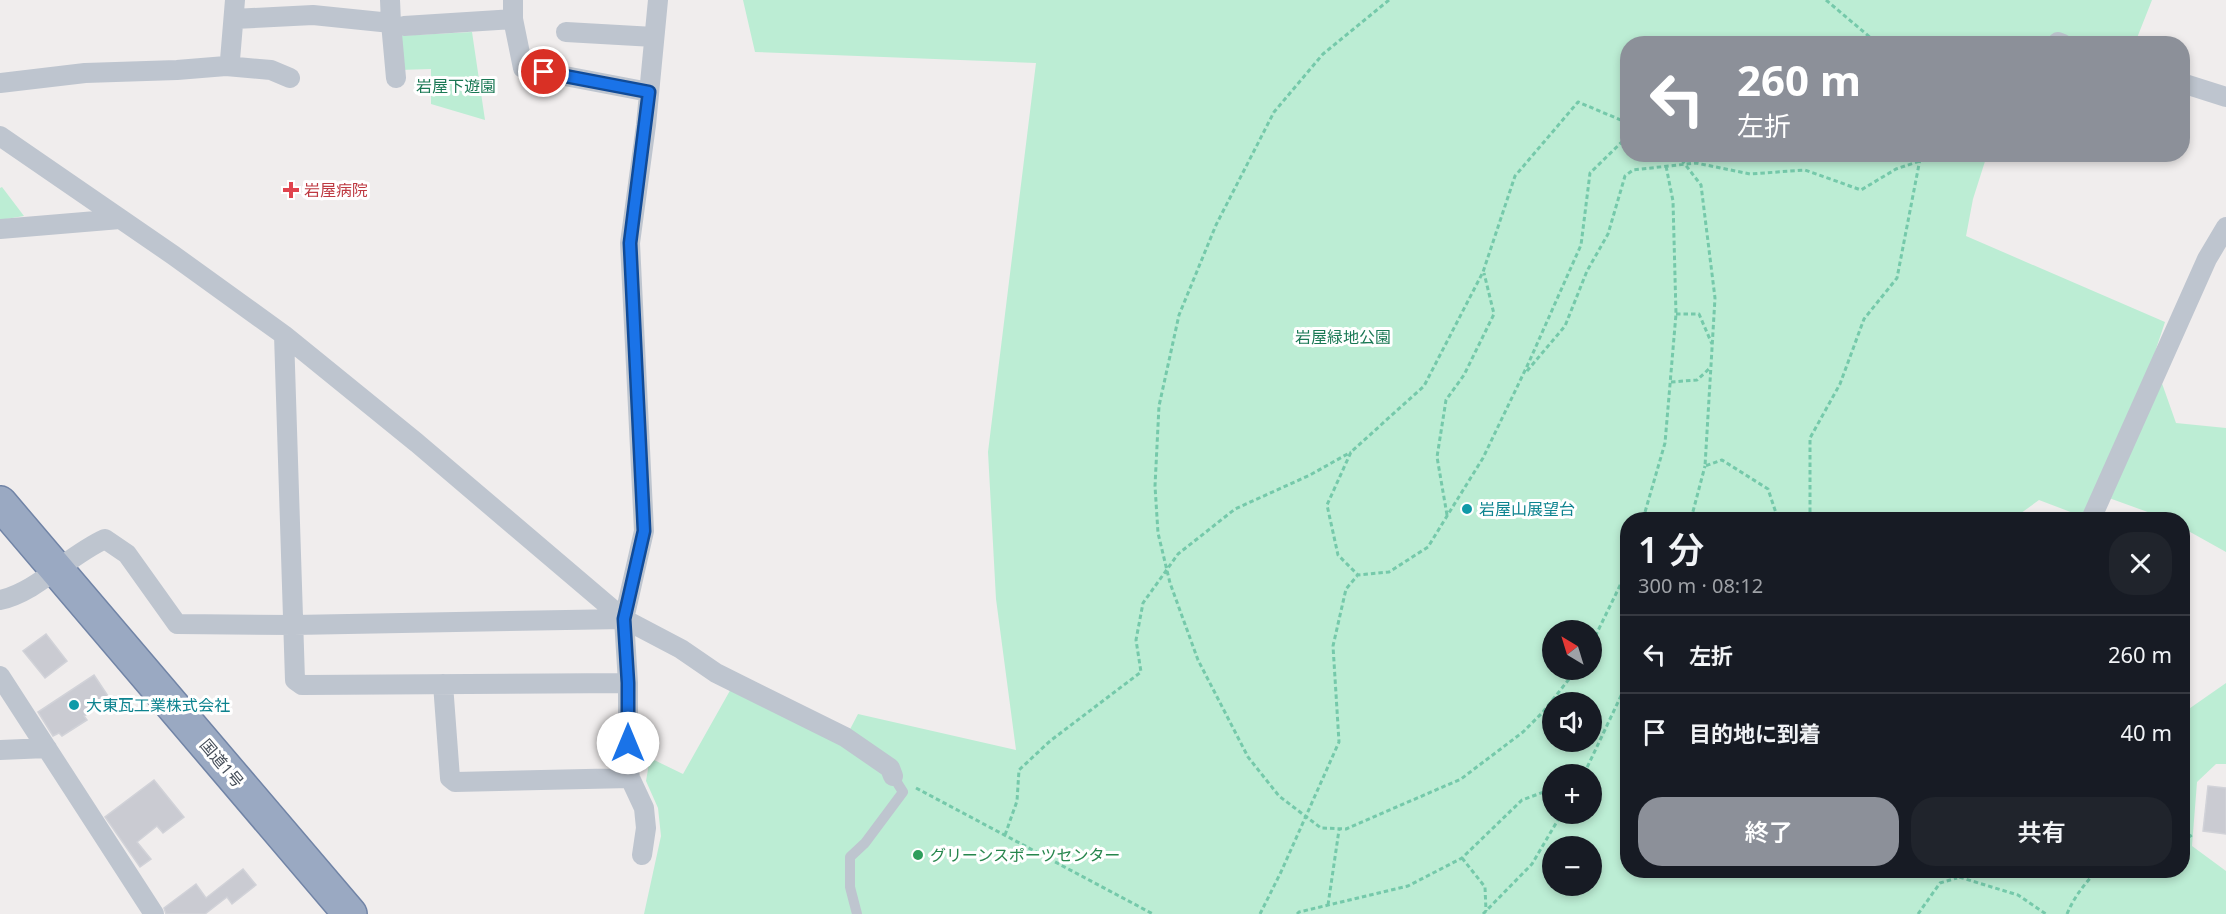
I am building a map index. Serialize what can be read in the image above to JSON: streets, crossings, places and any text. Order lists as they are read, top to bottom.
{
  "streets": {
    "highway": ["国道1号"]
  },
  "parks": ["岩屋下遊園", "岩屋緑地公園"],
  "places": {
    "health": ["岩屋病院"],
    "other": ["岩屋山展望台", "大東瓦工業株式会社", "グリーンスポーツセンター"]
  },
  "north": "top left",
  "page": {
    "turn": ["260 m", "左折"],
    "heading": ["1 分", "300 m · 08:12"],
    "list": [
      {
        "name": "左折",
        "value": "260 m"
      },
      {
        "name": "目的地に到着",
        "value": "40 m"
      }
    ],
    "map_buttons": ["+", "−"],
    "buttons": ["終了", "共有"]
  }
}
